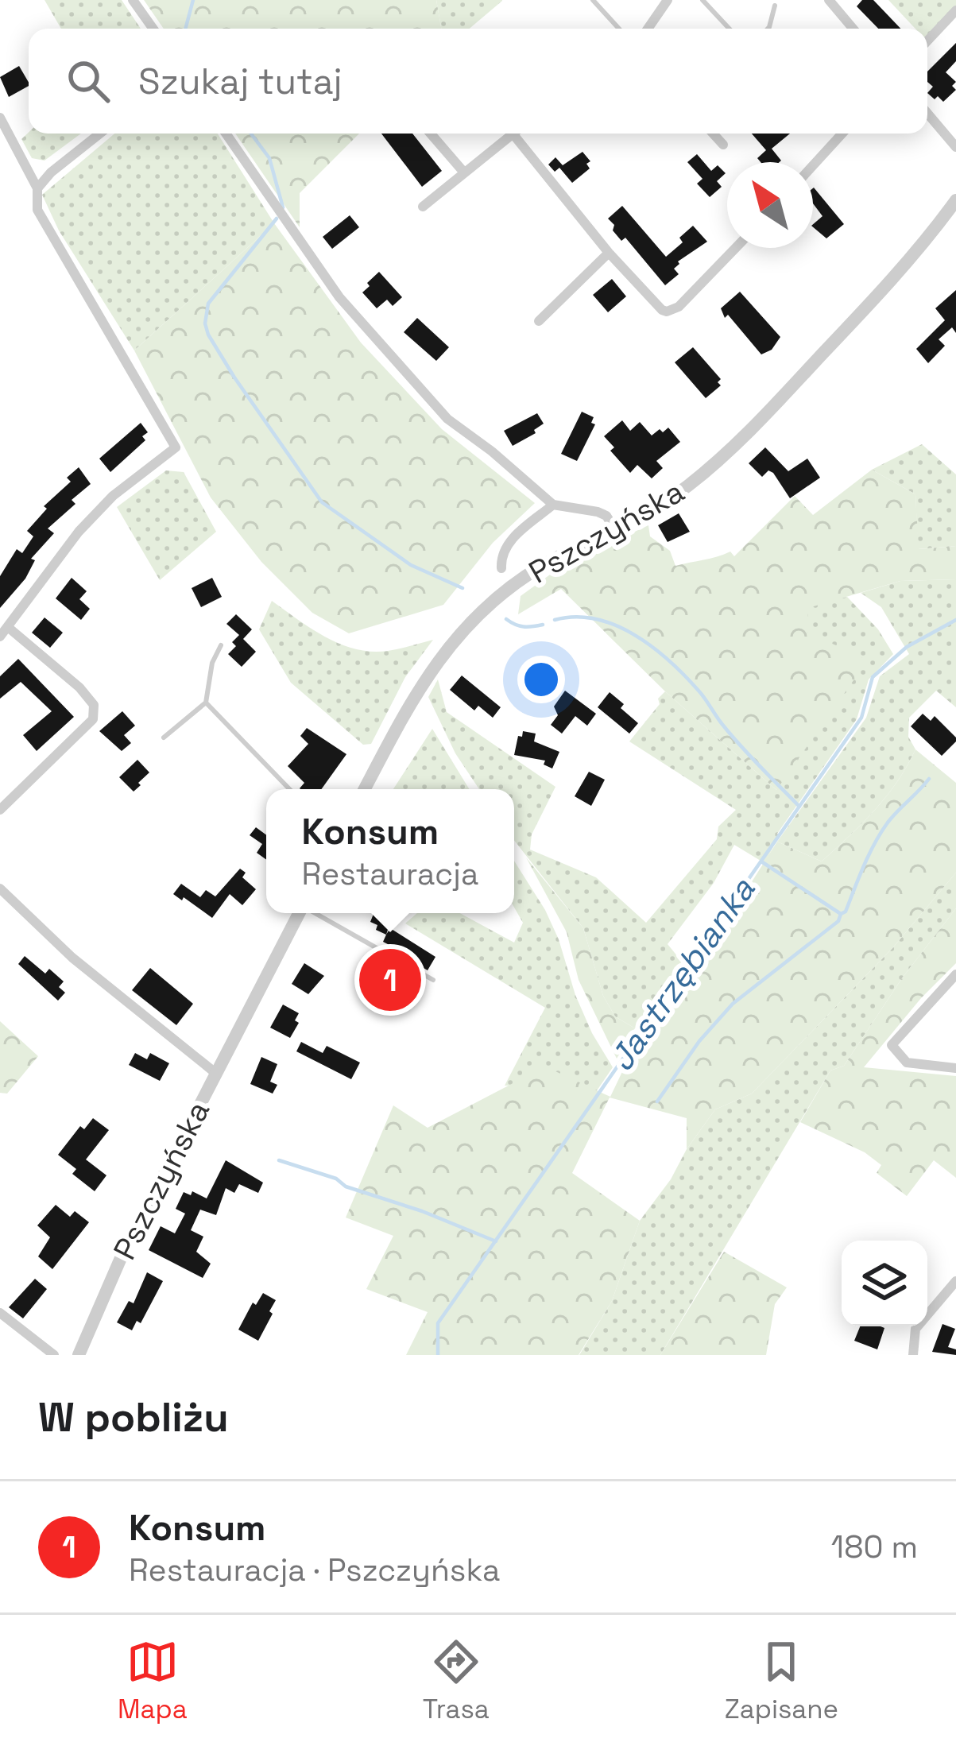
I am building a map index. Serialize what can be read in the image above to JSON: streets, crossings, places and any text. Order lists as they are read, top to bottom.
{
  "streets": {
    "street": ["Pszczyńska"]
  },
  "water": ["Jastrzębianka"],
  "north": "top left",
  "page": {
    "search": "Szukaj tutaj",
    "popup": ["Konsum", "Restauracja"],
    "pins": "1",
    "heading": "W pobliżu",
    "list": [
      {
        "mark": "1",
        "name": "Konsum",
        "note": "Restauracja · Pszczyńska",
        "value": "180 m"
      }
    ],
    "nav": ["Mapa", "Trasa", "Zapisane"]
  }
}
